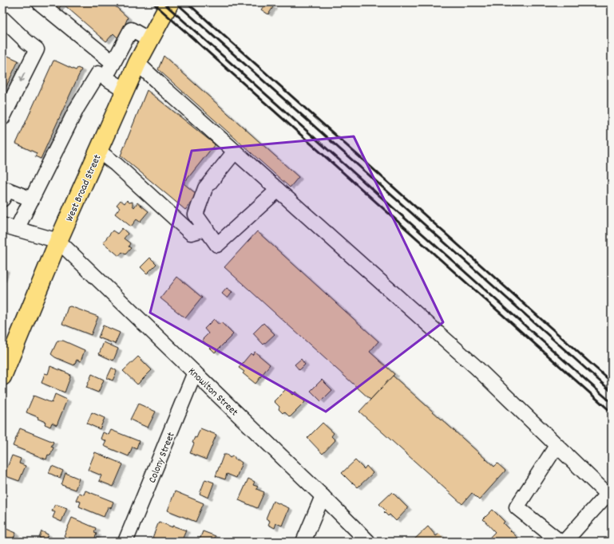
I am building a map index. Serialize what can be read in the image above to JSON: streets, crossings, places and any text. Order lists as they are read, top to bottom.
{
  "streets": {
    "main road": ["West Broad Street"],
    "street": ["Knowlton Street", "Colony Street"]
  },
  "crossings": [
    ["West Broad Street", "Knowlton Street"],
    ["Knowlton Street", "Colony Street"]
  ]
}
